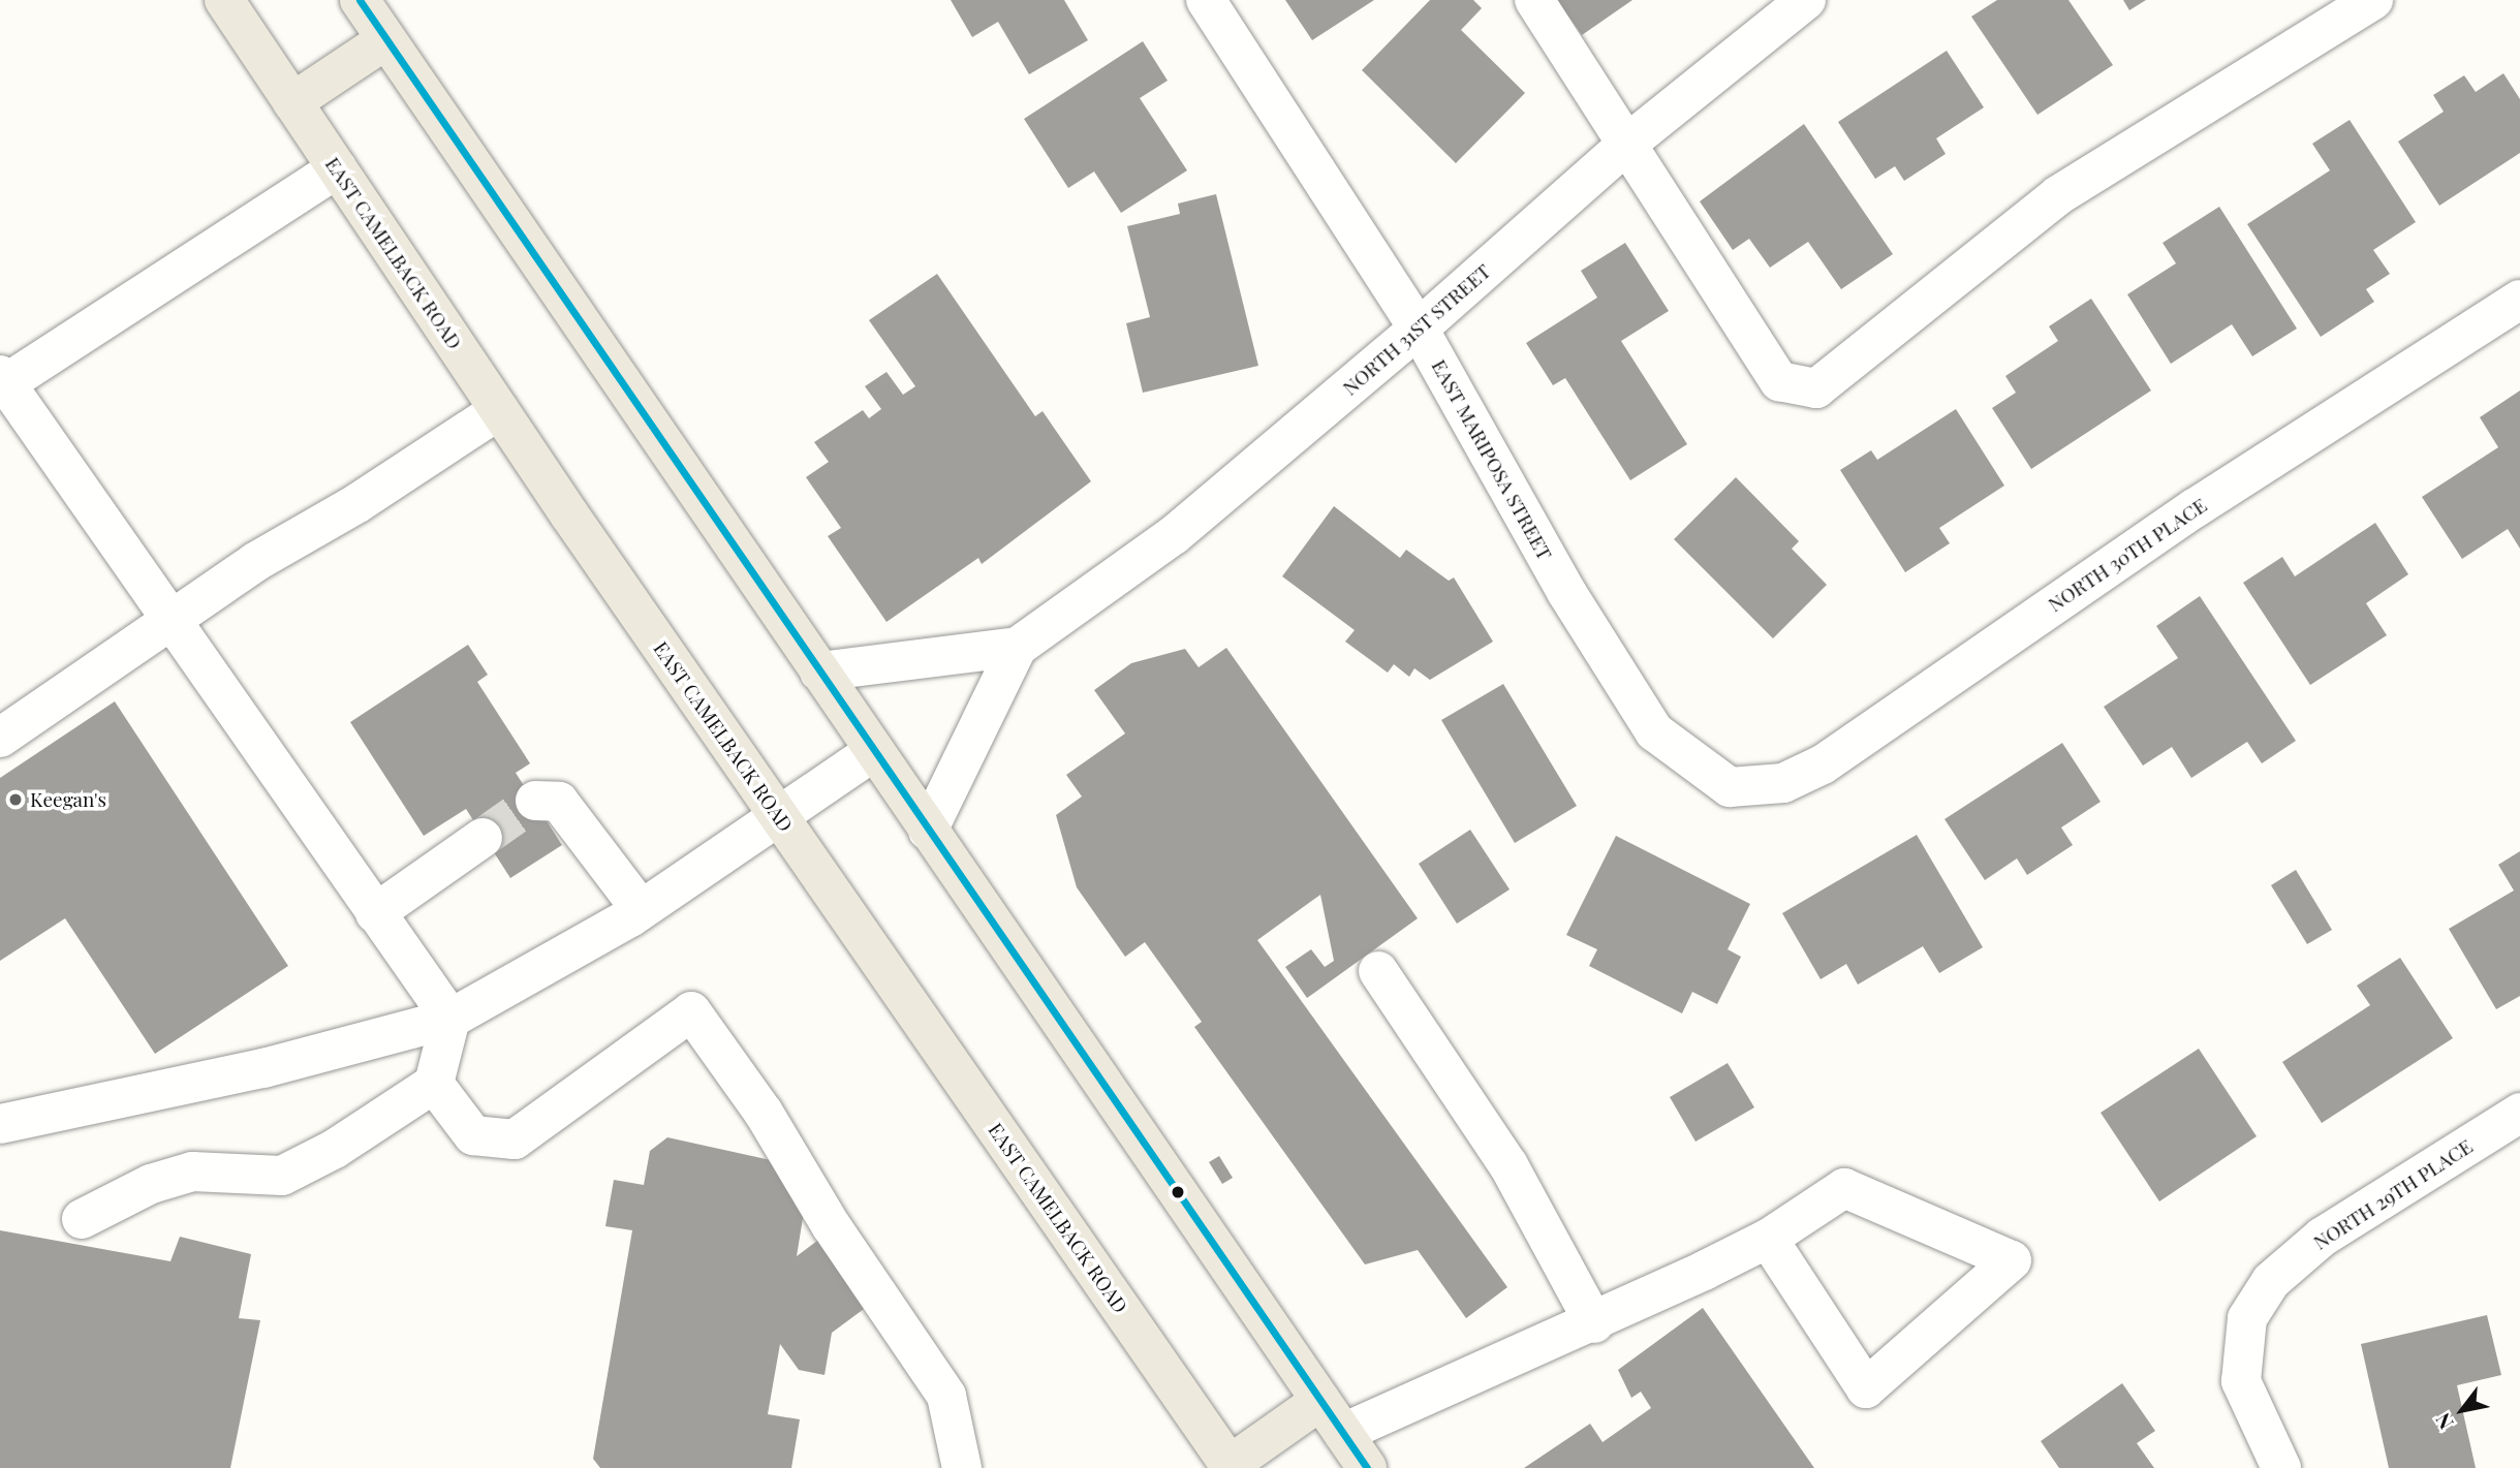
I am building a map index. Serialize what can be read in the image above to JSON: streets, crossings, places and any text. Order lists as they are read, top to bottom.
{
  "streets": {
    "main road": ["EAST CAMELBACK ROAD"],
    "street": [
      "NORTH 31ST STREET",
      "EAST MARIPOSA STREET",
      "NORTH 30TH PLACE",
      "NORTH 29TH PLACE"
    ]
  },
  "crossings": [
    ["NORTH 31ST STREET", "EAST MARIPOSA STREET"],
    ["EAST MARIPOSA STREET", "NORTH 30TH PLACE"]
  ],
  "places": ["Keegan's"],
  "north": "bottom left"
}
